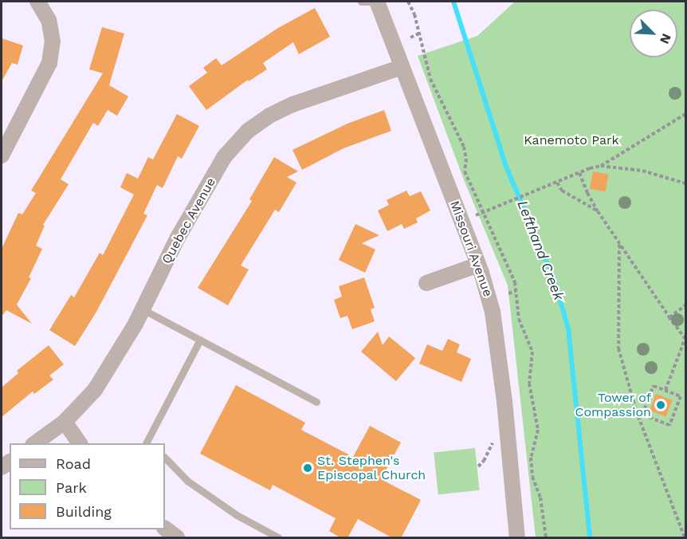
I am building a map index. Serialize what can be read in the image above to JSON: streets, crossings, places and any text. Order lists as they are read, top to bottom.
{
  "streets": {
    "street": ["Quebec Avenue", "Missouri Avenue"]
  },
  "crossings": [
    ["Quebec Avenue", "Missouri Avenue"]
  ],
  "water": ["Lefthand Creek"],
  "parks": ["Kanemoto Park"],
  "places": ["Tower of Compassion", "St. Stephen's Episcopal Church"],
  "legend": ["Road", "Park", "Building"],
  "north": "bottom right"
}
